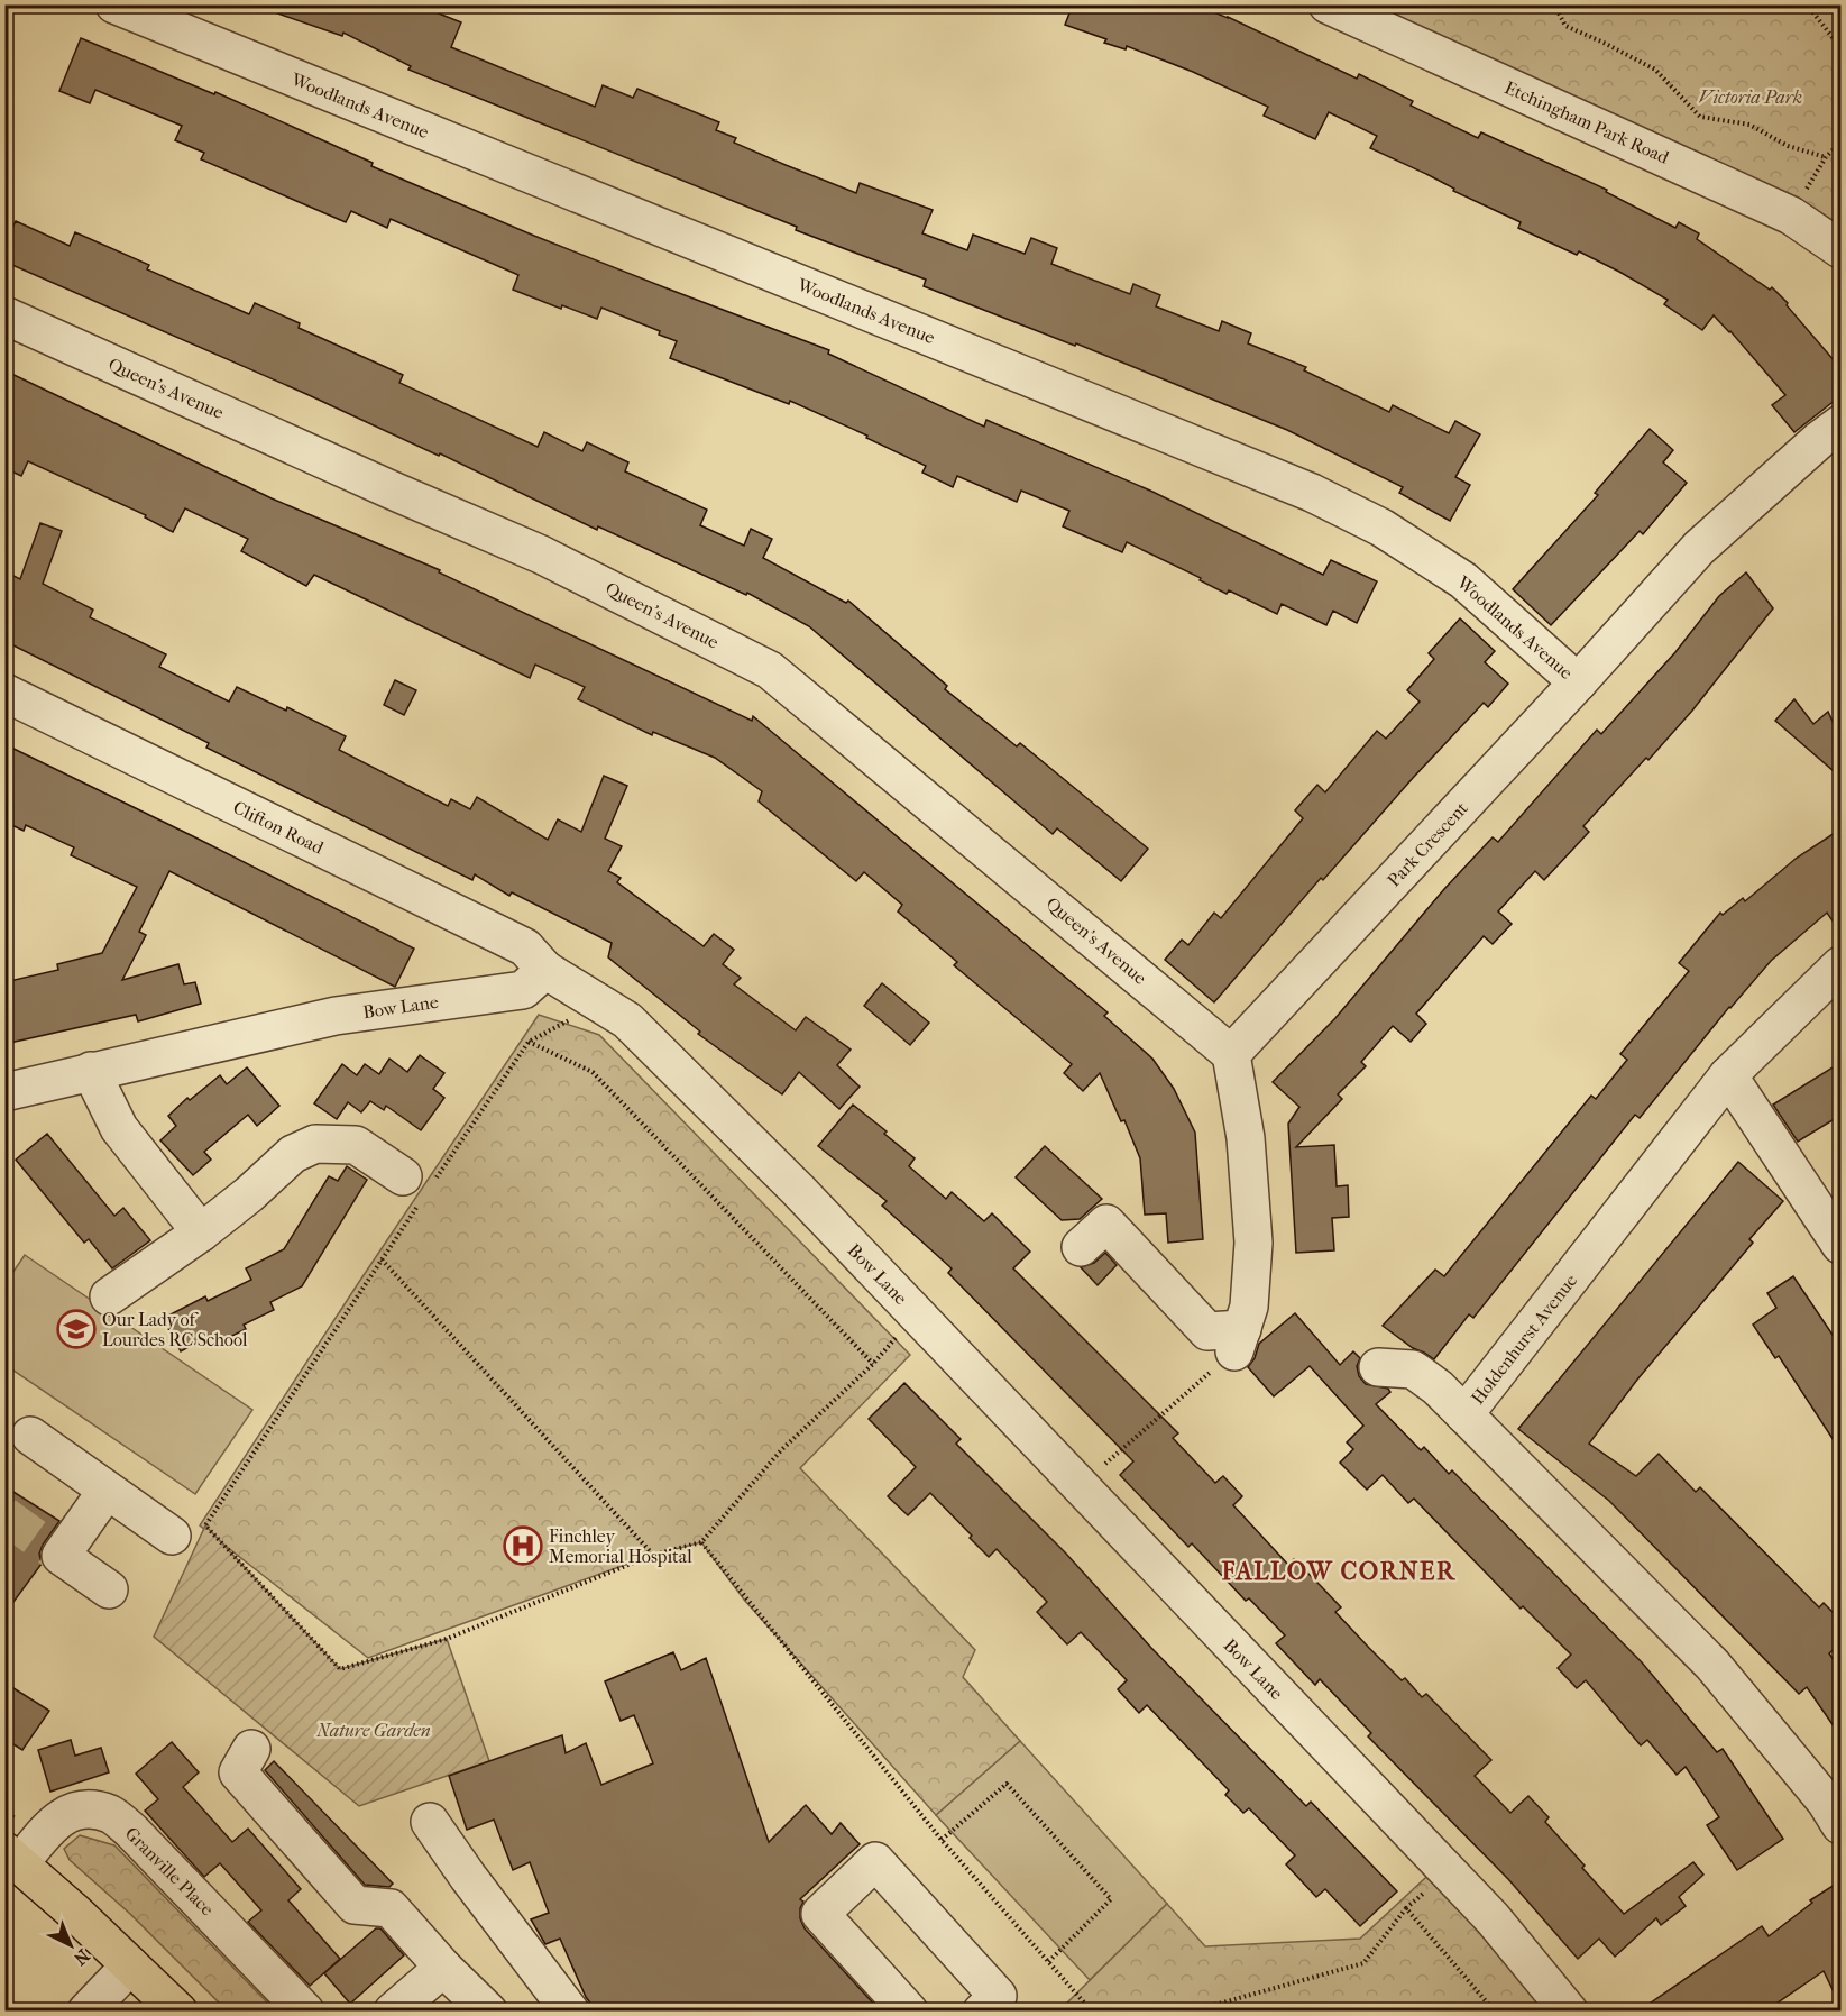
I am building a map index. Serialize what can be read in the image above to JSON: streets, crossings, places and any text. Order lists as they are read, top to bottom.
{
  "streets": {
    "street": [
      "Woodlands Avenue",
      "Etchingham Park Road",
      "Queen's Avenue",
      "Clifton Road",
      "Park Crescent",
      "Bow Lane",
      "Holdenhurst Avenue",
      "Granville Place"
    ]
  },
  "crossings": [
    ["Woodlands Avenue", "Park Crescent"],
    ["Queen's Avenue", "Park Crescent"],
    ["Clifton Road", "Bow Lane"]
  ],
  "districts": ["FALLOW CORNER"],
  "parks": ["Victoria Park", "Nature Garden"],
  "places": {
    "school or university": ["Our Lady of Lourdes RC School"],
    "hospital": ["Finchley Memorial Hospital"]
  },
  "north": "bottom right"
}
